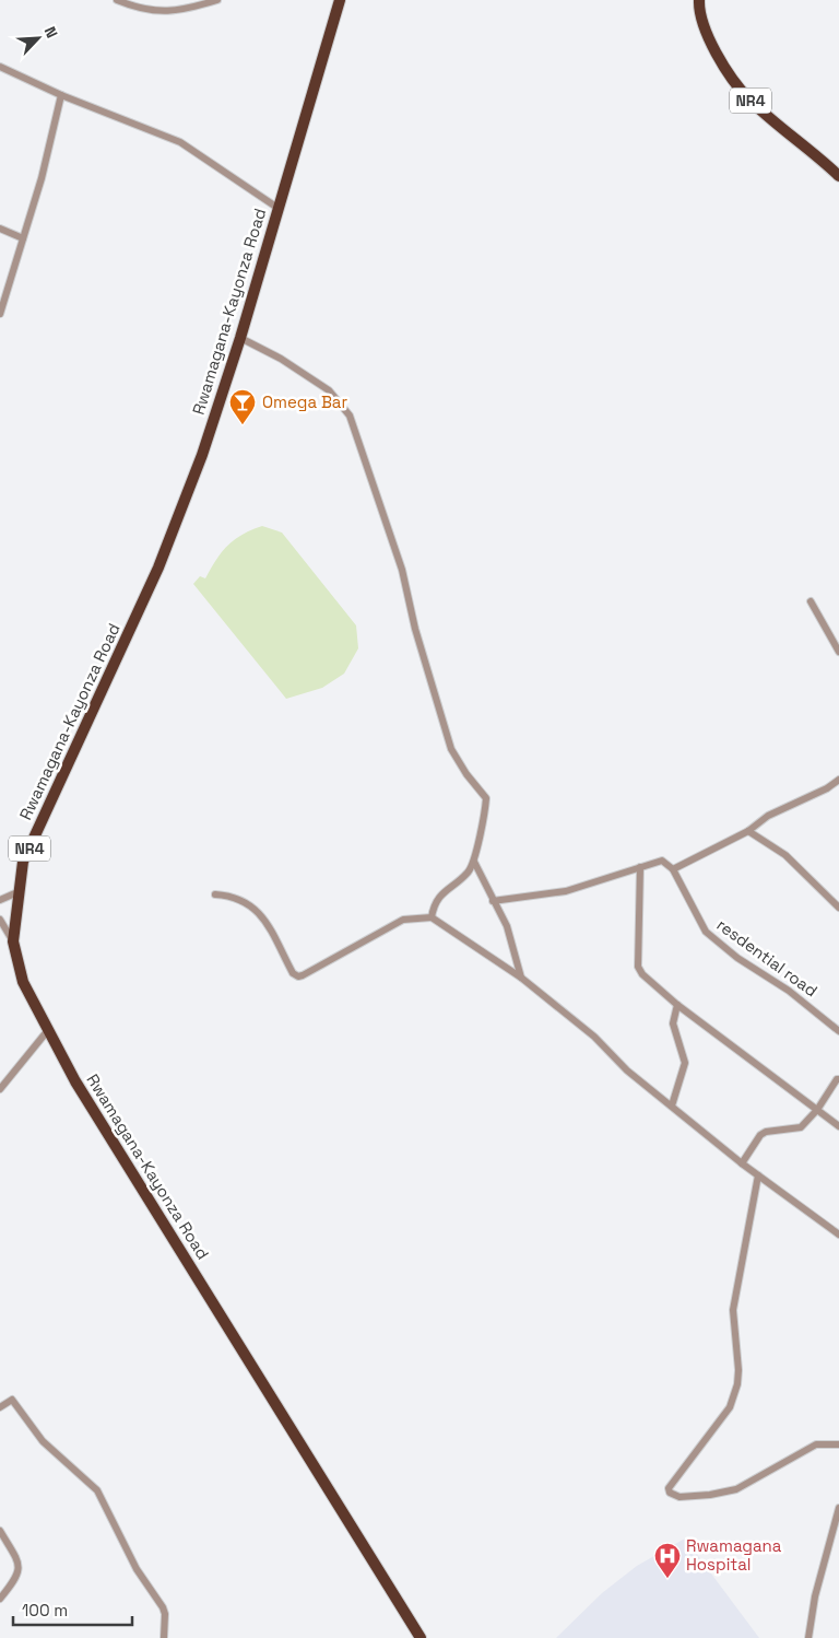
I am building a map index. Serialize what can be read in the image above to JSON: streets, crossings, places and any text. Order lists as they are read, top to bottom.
{
  "streets": {
    "highway": ["NR4", "Rwamagana-Kayonza Road"],
    "street": ["resdential road"]
  },
  "places": {
    "bar": ["Omega Bar"],
    "hospital": ["Rwamagana Hospital"]
  },
  "scale_bar": "100 m",
  "north": "top right"
}
